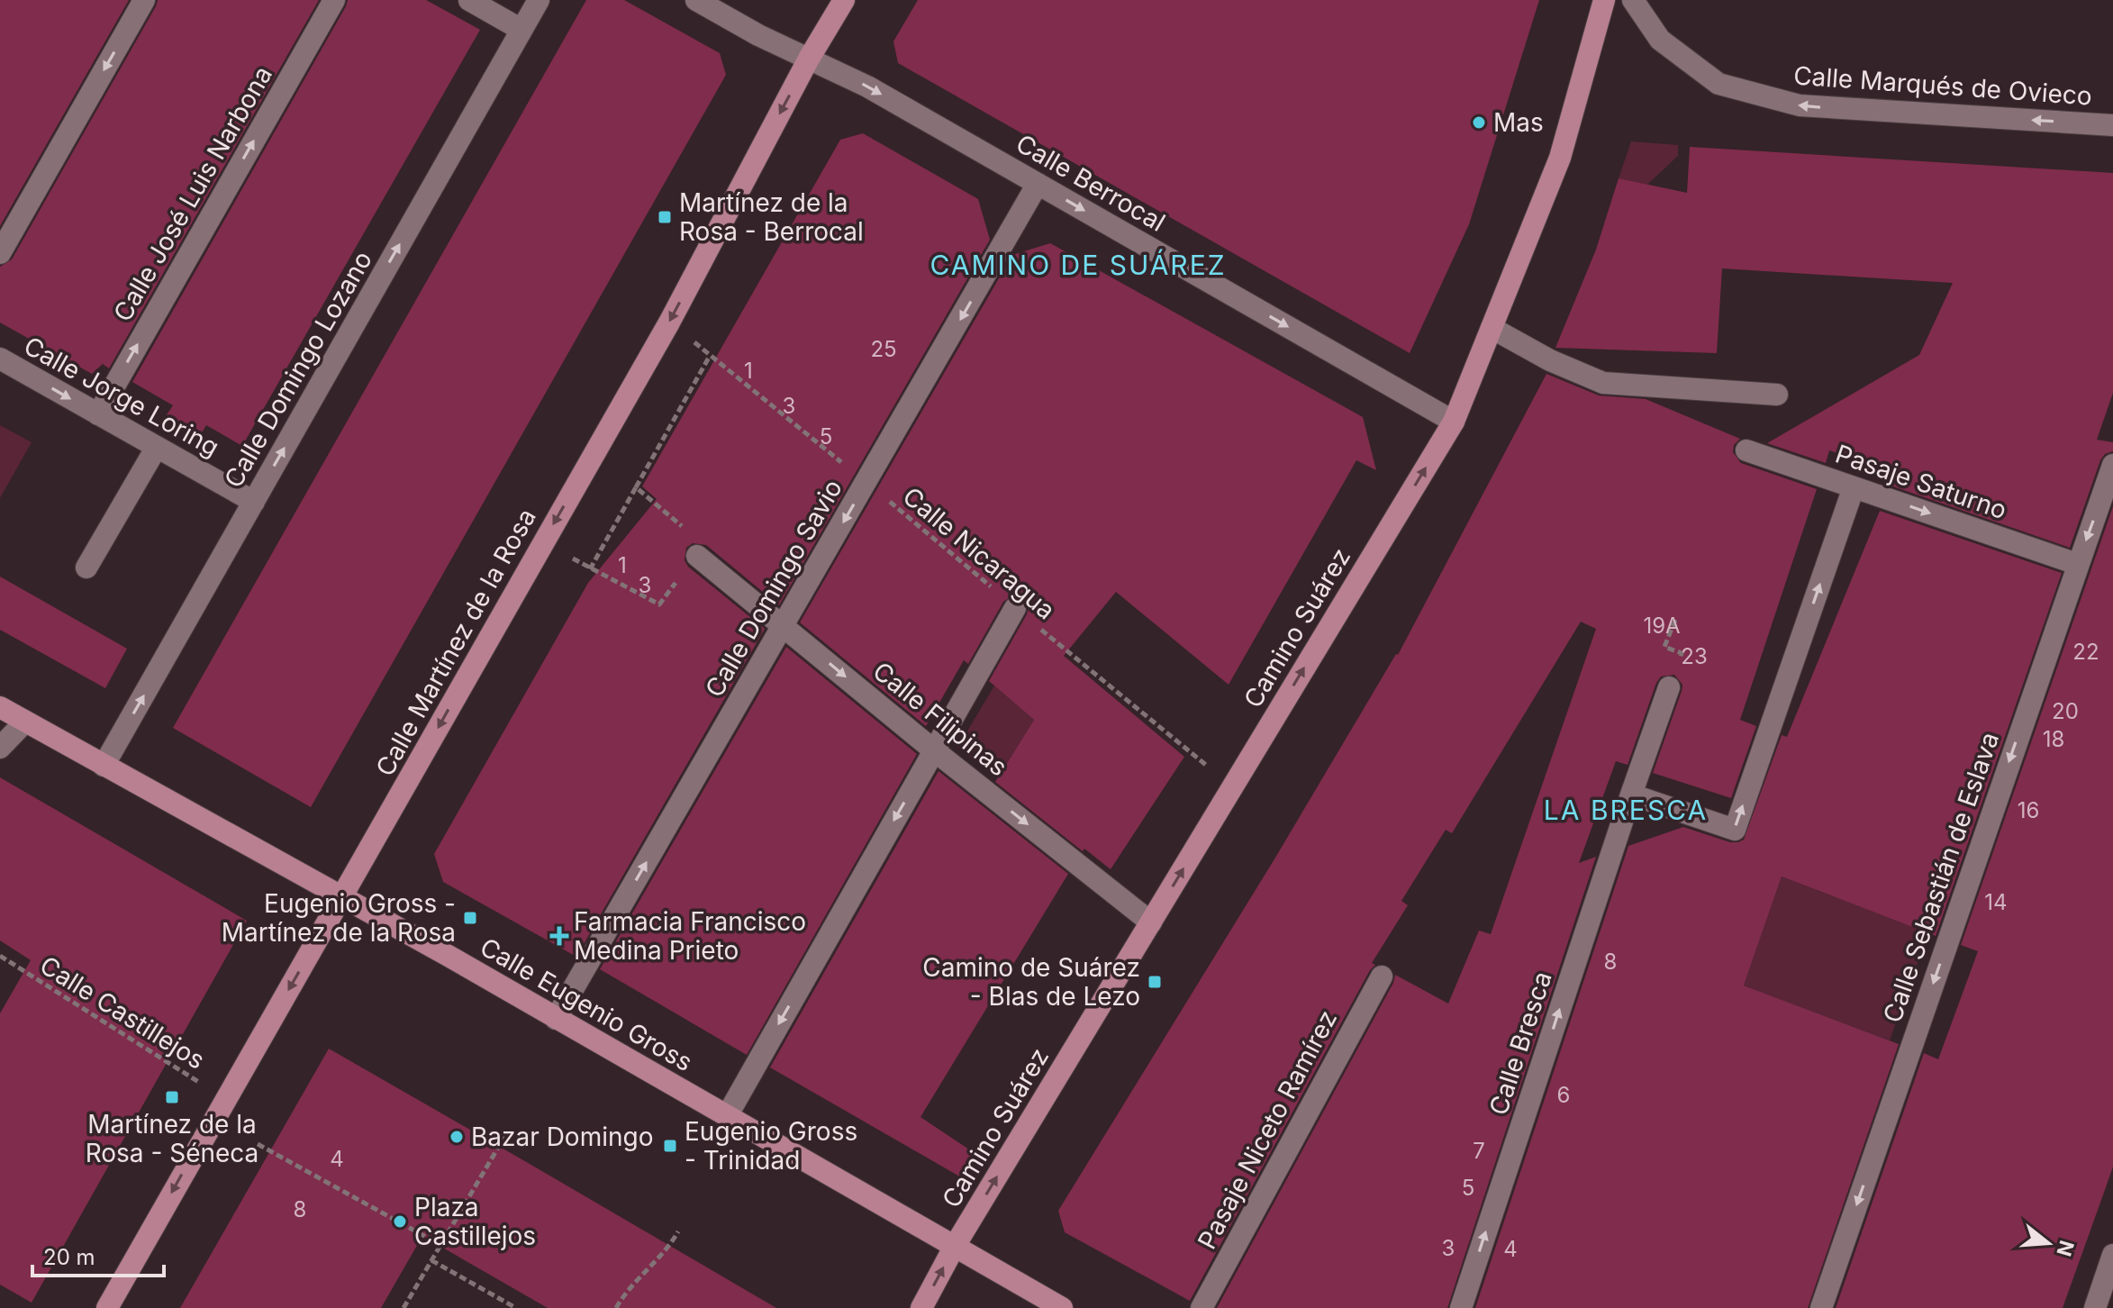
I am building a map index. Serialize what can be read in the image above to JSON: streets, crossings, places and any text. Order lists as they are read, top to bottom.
{
  "streets": {
    "main road": ["Camino Suárez", "Calle Martínez de la Rosa", "Calle Eugenio Gross"],
    "street": [
      "Calle Marqués de Ovieco",
      "Calle Berrocal",
      "Calle José Luis Narbona",
      "Calle Domingo Lozano",
      "Calle Jorge Loring",
      "Pasaje Saturno",
      "Calle Domingo Savio",
      "Calle Filipinas",
      "Calle Sebastián de Eslava",
      "Calle Bresca",
      "Pasaje Niceto Ramírez"
    ],
    "path": ["Calle Nicaragua", "Calle Castillejos"]
  },
  "crossings": [
    ["Calle Berrocal", "Calle Domingo Savio"],
    ["Calle Berrocal", "Camino Suárez"],
    ["Calle Berrocal", "Calle Martínez de la Rosa"],
    ["Calle José Luis Narbona", "Calle Jorge Loring"],
    ["Calle Domingo Lozano", "Calle Jorge Loring"],
    ["Calle Domingo Lozano", "Calle Eugenio Gross"],
    ["Pasaje Saturno", "Calle Sebastián de Eslava"],
    ["Calle Nicaragua", "Calle Domingo Savio"],
    ["Calle Nicaragua", "Camino Suárez"],
    ["Calle Domingo Savio", "Calle Filipinas"],
    ["Calle Domingo Savio", "Calle Eugenio Gross"],
    ["Camino Suárez", "Calle Filipinas"],
    ["Camino Suárez", "Calle Eugenio Gross"],
    ["Calle Martínez de la Rosa", "Calle Eugenio Gross"],
    ["Calle Martínez de la Rosa", "Calle Castillejos"]
  ],
  "one_way": [
    "Calle Marqués de Ovieco",
    "Calle Berrocal",
    "Calle Domingo Lozano",
    "Calle Jorge Loring",
    "Pasaje Saturno",
    "Camino Suárez",
    "Calle Martínez de la Rosa",
    "Calle Filipinas",
    "Calle Sebastián de Eslava",
    "Calle Bresca"
  ],
  "districts": ["CAMINO DE SUÁREZ", "LA BRESCA"],
  "places": {
    "other": ["Mas", "Bazar Domingo", "Plaza Castillejos"],
    "transit": [
      "Martínez de la Rosa - Berrocal",
      "Eugenio Gross - Martínez de la Rosa",
      "Camino de Suárez - Blas de Lezo",
      "Martínez de la Rosa - Séneca",
      "Eugenio Gross - Trinidad"
    ],
    "health": ["Farmacia Francisco Medina Prieto"]
  },
  "house_numbers": [
    "25",
    "1",
    "3",
    "5",
    "1",
    "3",
    "19A",
    "22",
    "23",
    "20",
    "18",
    "16",
    "14",
    "8",
    "6",
    "7",
    "4",
    "5",
    "8",
    "3",
    "4"
  ],
  "scale_bar": "20 m",
  "north": "right"
}
